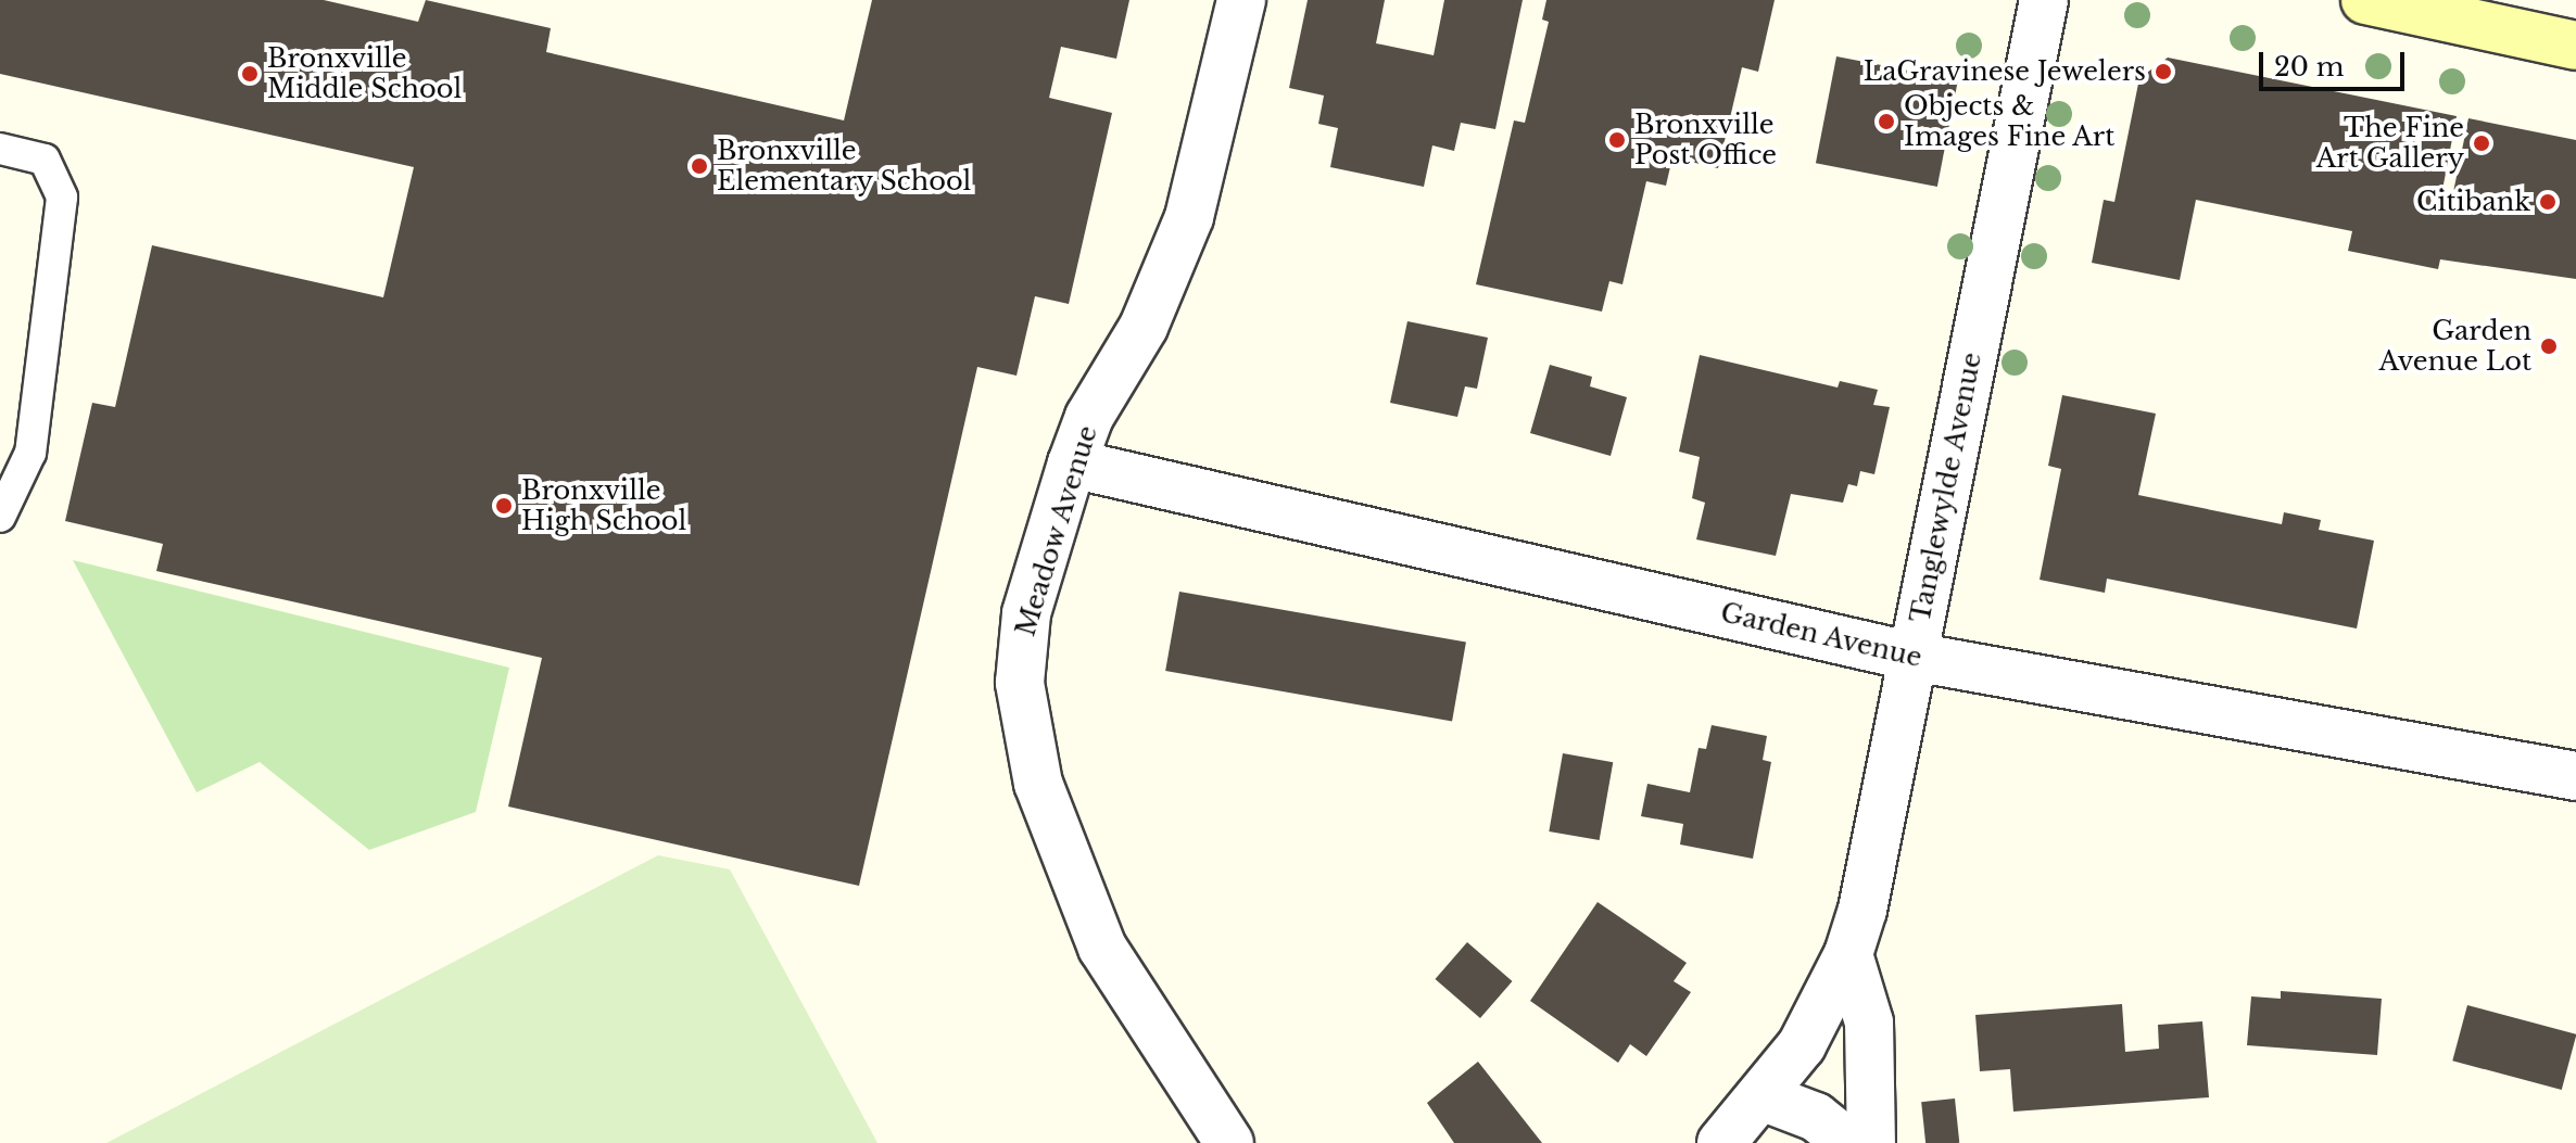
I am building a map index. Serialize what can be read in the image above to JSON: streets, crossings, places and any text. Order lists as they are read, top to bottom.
{
  "streets": {
    "street": ["Tanglewylde Avenue", "Meadow Avenue", "Garden Avenue"]
  },
  "crossings": [
    ["Tanglewylde Avenue", "Garden Avenue"],
    ["Meadow Avenue", "Garden Avenue"]
  ],
  "places": [
    "LaGravinese Jewelers",
    "Bronxville Middle School",
    "Objects & Images Fine Art",
    "Bronxville Post Office",
    "The Fine Art Gallery",
    "Bronxville Elementary School",
    "Citibank",
    "Garden Avenue Lot",
    "Bronxville High School"
  ],
  "scale_bar": "20 m"
}
